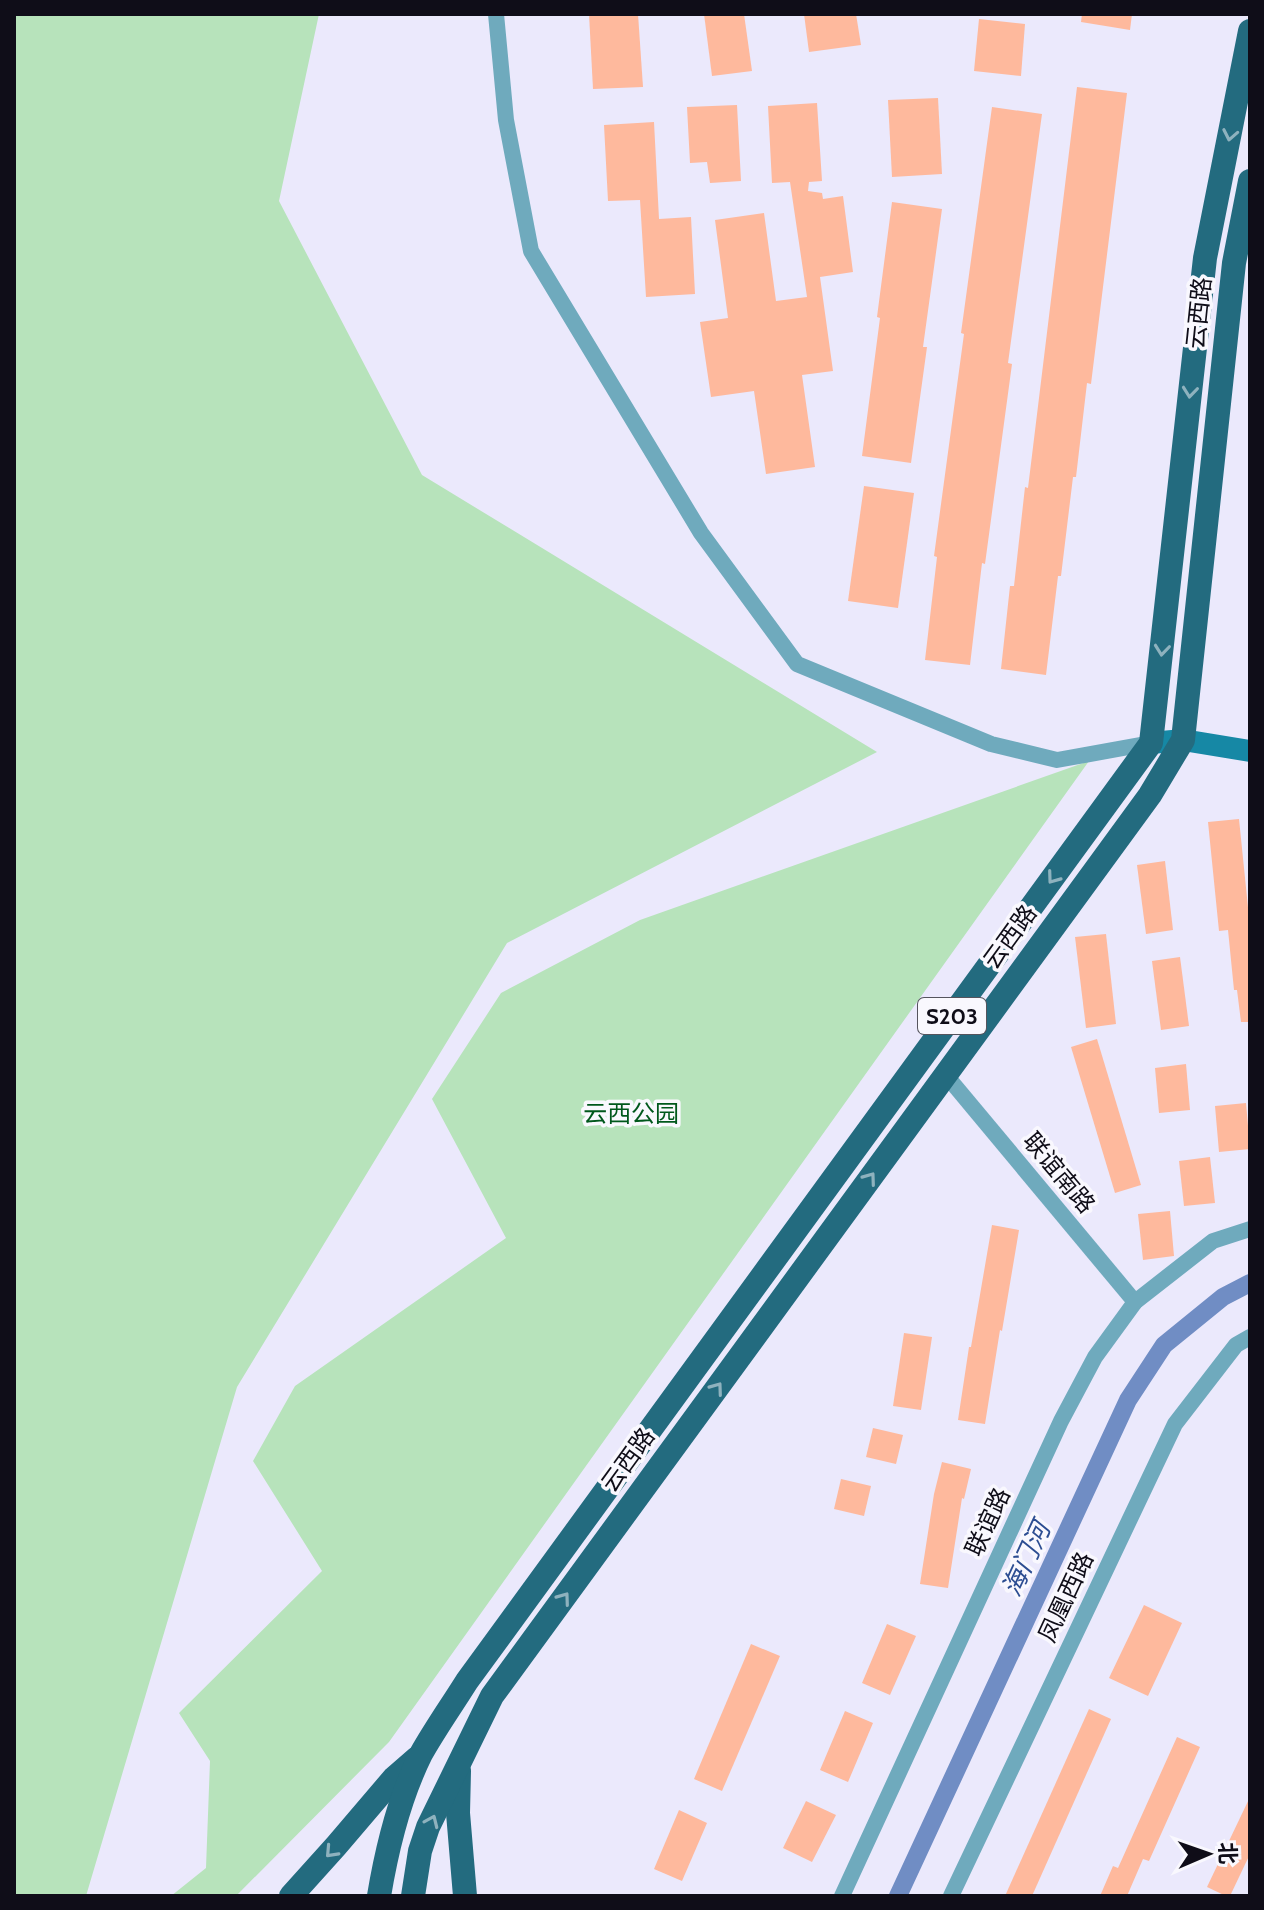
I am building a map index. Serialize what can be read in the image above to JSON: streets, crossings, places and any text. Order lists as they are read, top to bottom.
{
  "streets": {
    "main road": ["云西路", "S203"],
    "street": ["联谊南路", "联谊路", "凤凰西路"]
  },
  "crossings": [
    ["云西路", "联谊南路"],
    ["联谊南路", "联谊路"]
  ],
  "water": ["海门河"],
  "parks": ["云西公园"],
  "north": "right"
}
